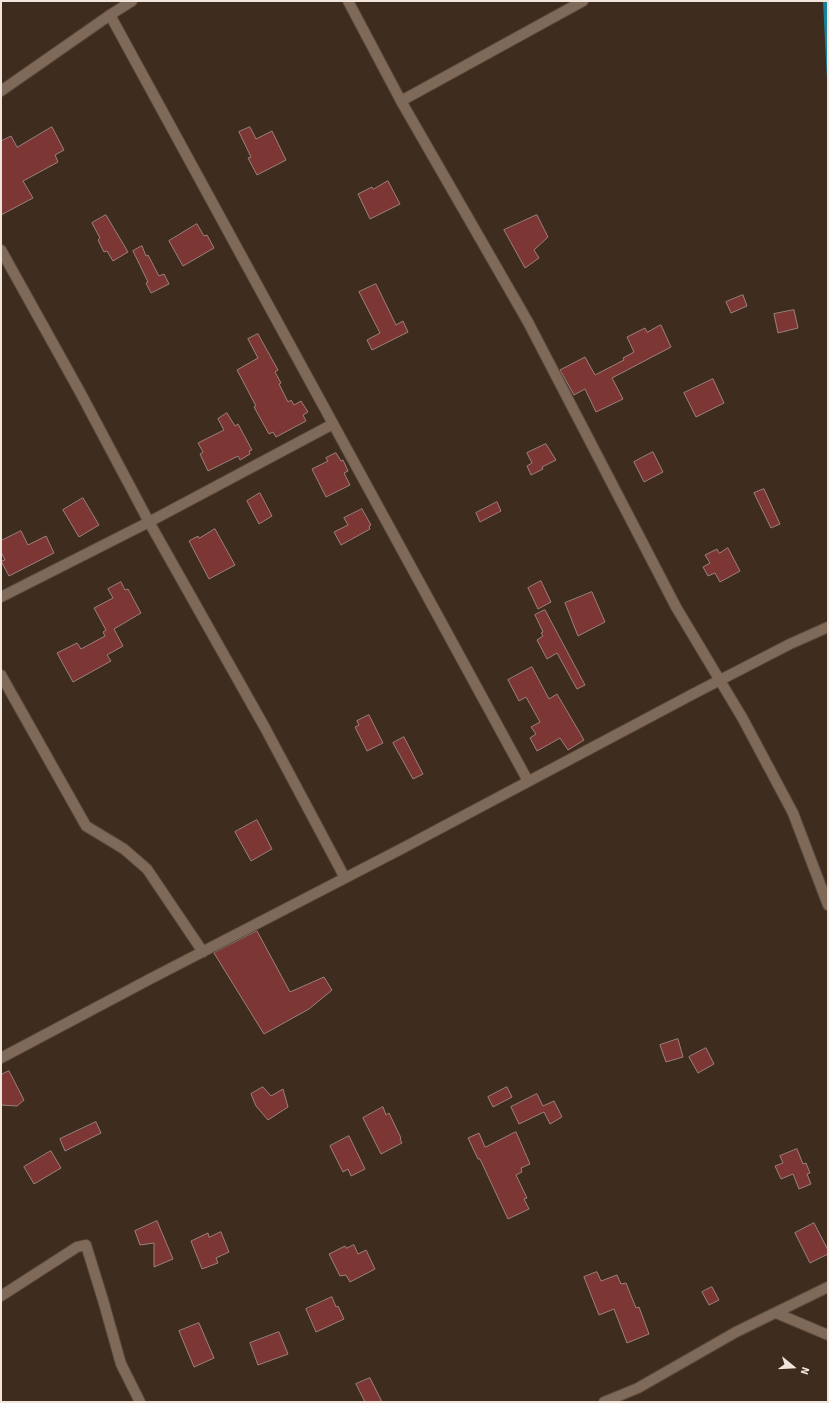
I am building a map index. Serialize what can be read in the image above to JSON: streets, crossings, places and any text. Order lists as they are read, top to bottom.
{
  "north": "right"
}
